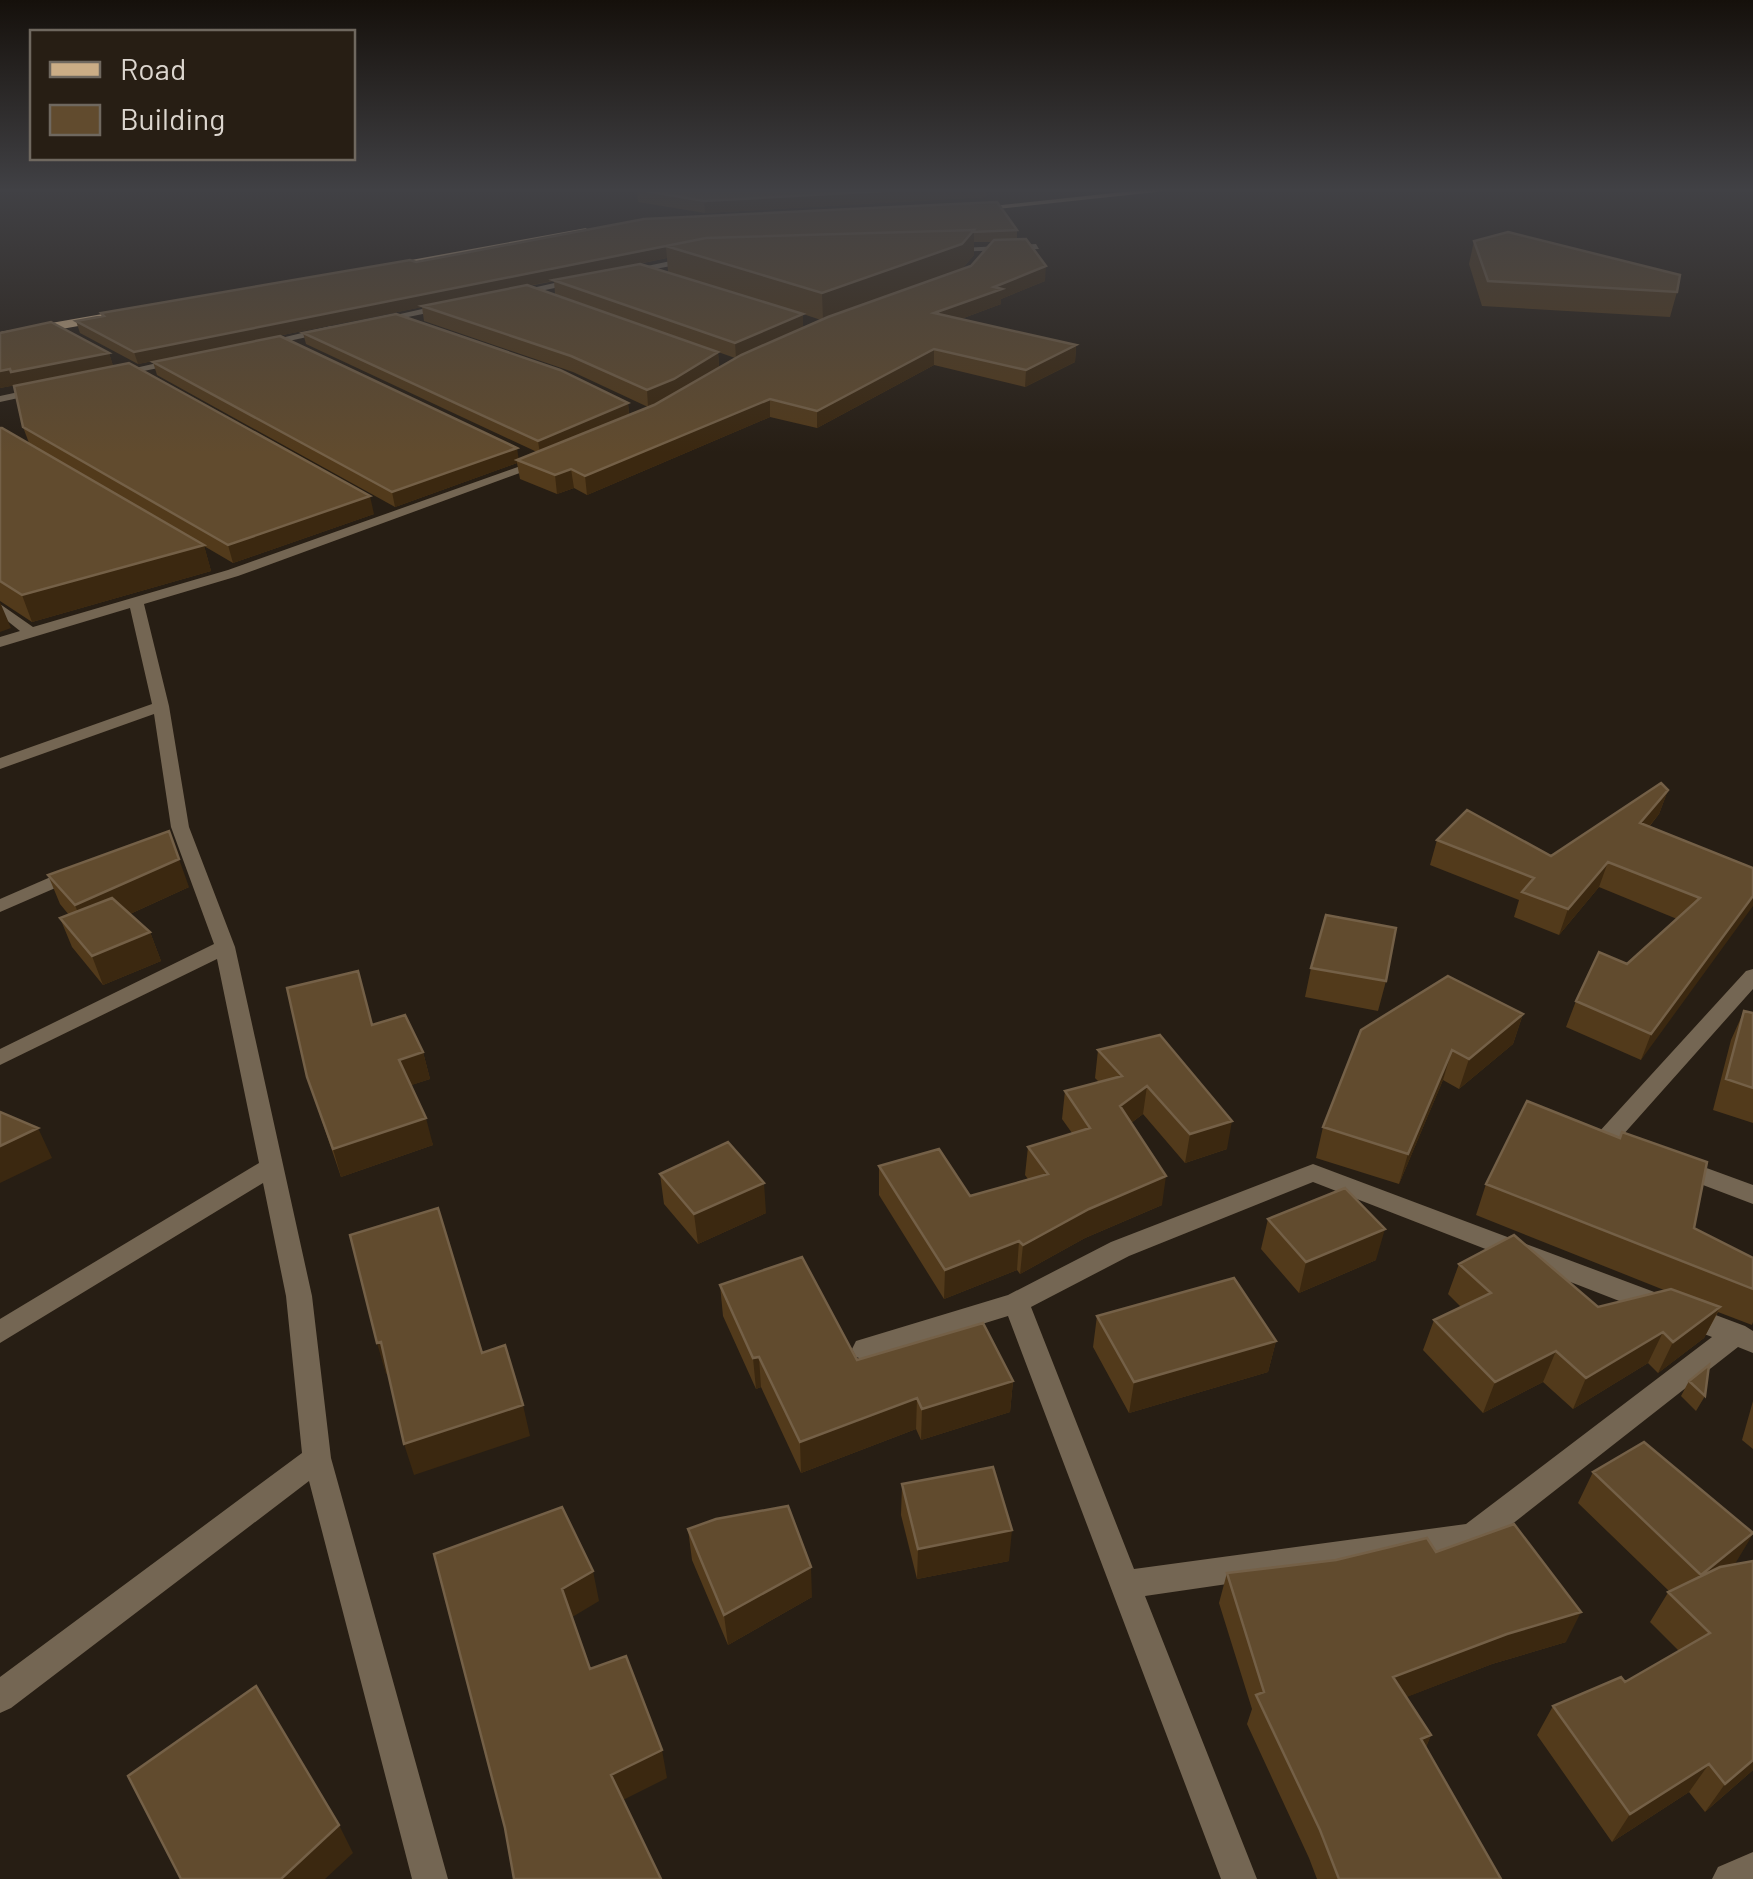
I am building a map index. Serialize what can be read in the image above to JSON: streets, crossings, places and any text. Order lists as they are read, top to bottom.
{
  "legend": ["Road", "Building"]
}
